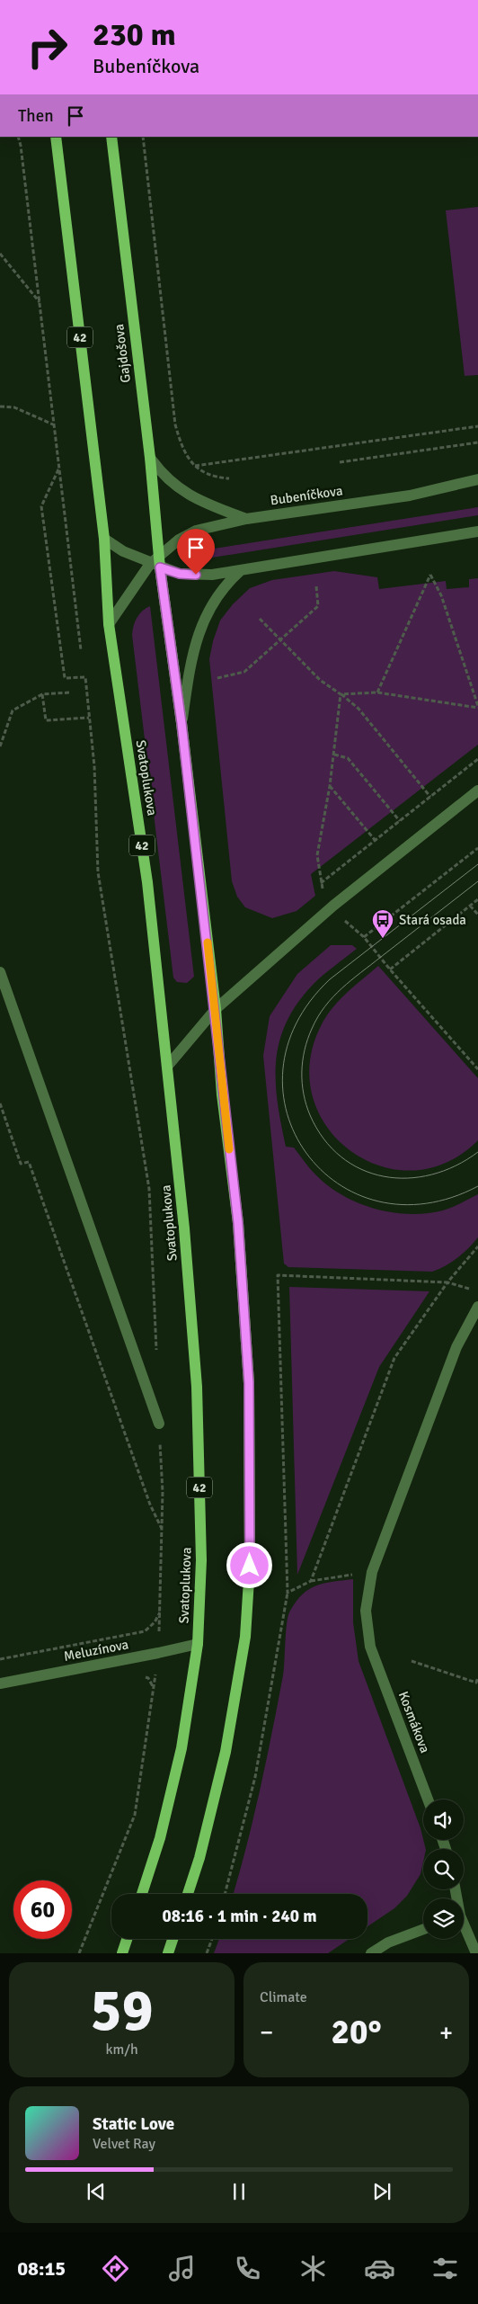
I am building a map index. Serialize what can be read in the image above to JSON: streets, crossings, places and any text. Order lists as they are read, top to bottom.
{
  "streets": {
    "main road": ["42", "Gajdošova", "Svatoplukova"],
    "street": ["Bubeníčkova", "Meluzínova", "Kosmákova"]
  },
  "crossings": [
    ["42", "Svatoplukova"],
    ["Gajdošova", "Bubeníčkova"],
    ["Svatoplukova", "Meluzínova"]
  ],
  "places": {
    "bus stop": ["Stará osada"]
  },
  "page": {
    "turn": ["230 m", "Bubeníčkova"],
    "then": "Then",
    "limit": "60",
    "trip": "08:16 · 1 min · 240 m",
    "tile": [
      ["59", "km/h"],
      "Climate"
    ],
    "heat": ["−", "20°", "+"],
    "song": ["Static Love", "Velvet Ray"],
    "tabs": "08:15"
  }
}
